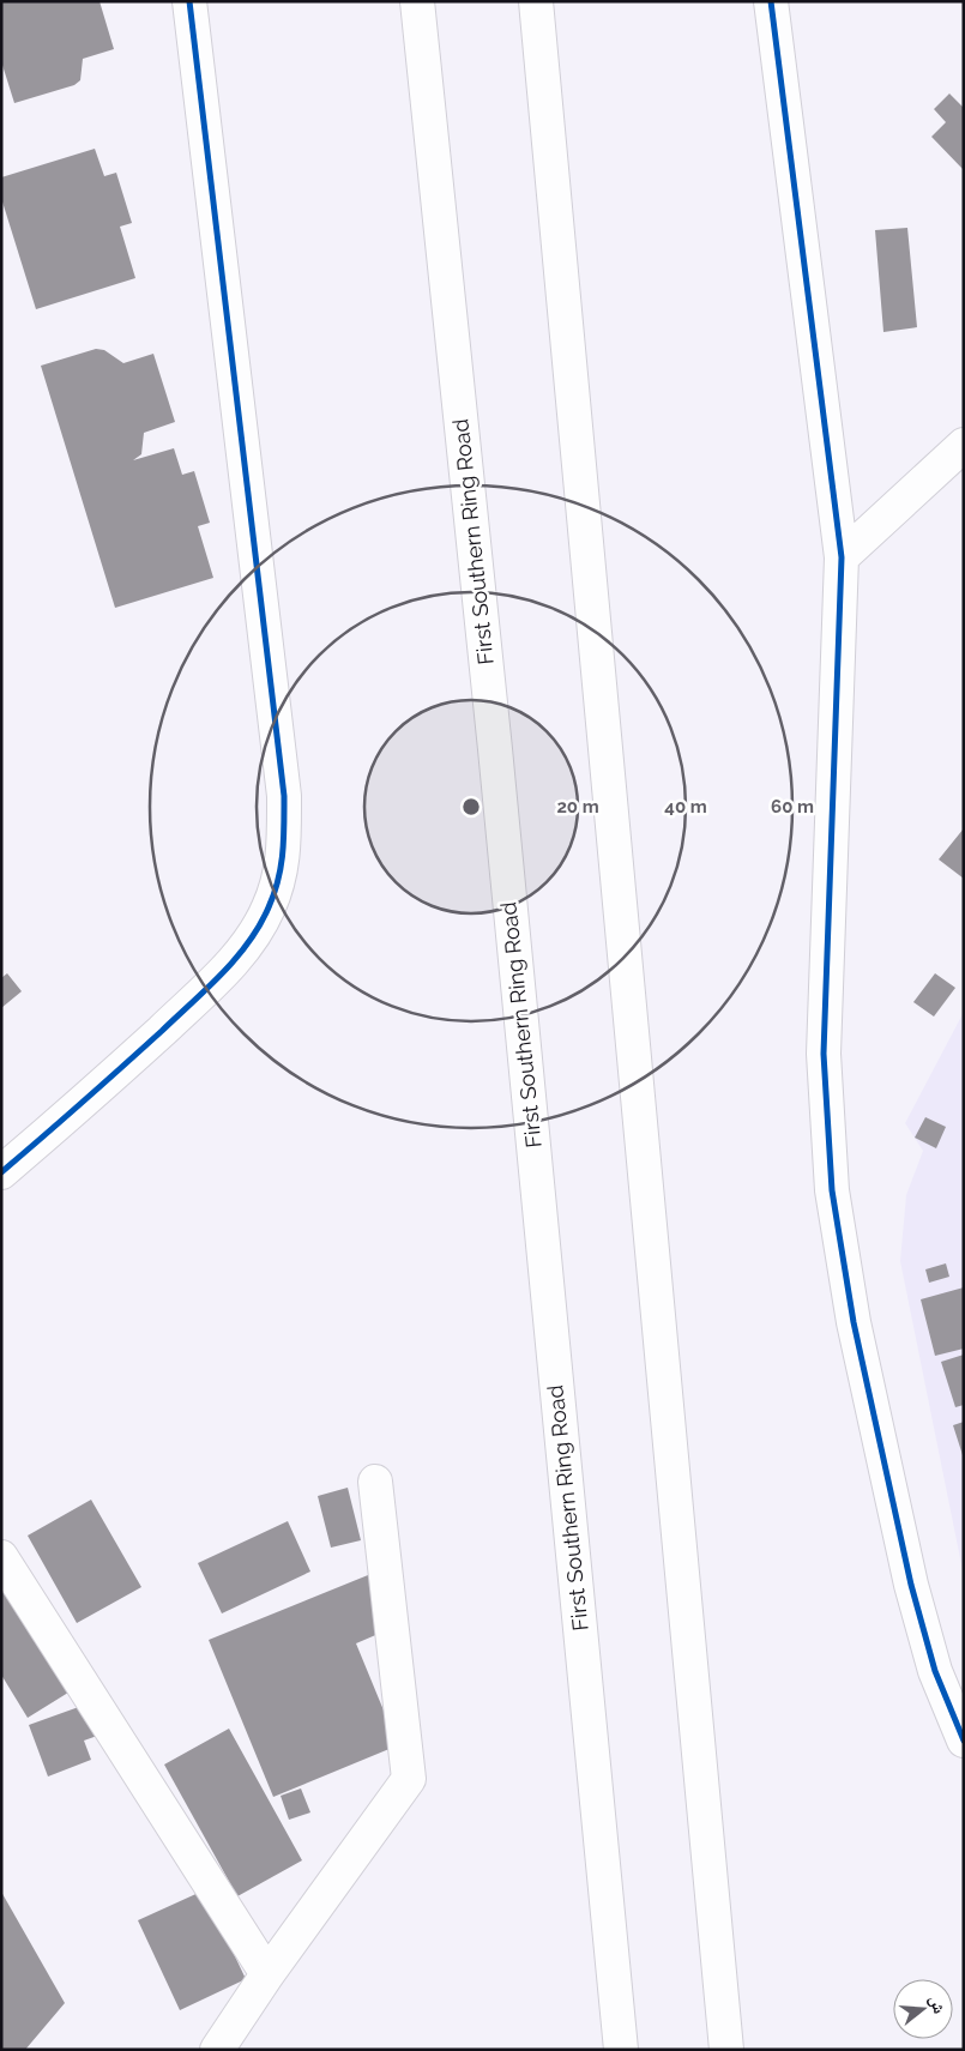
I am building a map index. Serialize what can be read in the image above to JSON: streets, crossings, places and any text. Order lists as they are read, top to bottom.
{
  "streets": {
    "main road": ["First Southern Ring Road"]
  },
  "north": "right",
  "rings": ["20 m", "40 m", "60 m"]
}
